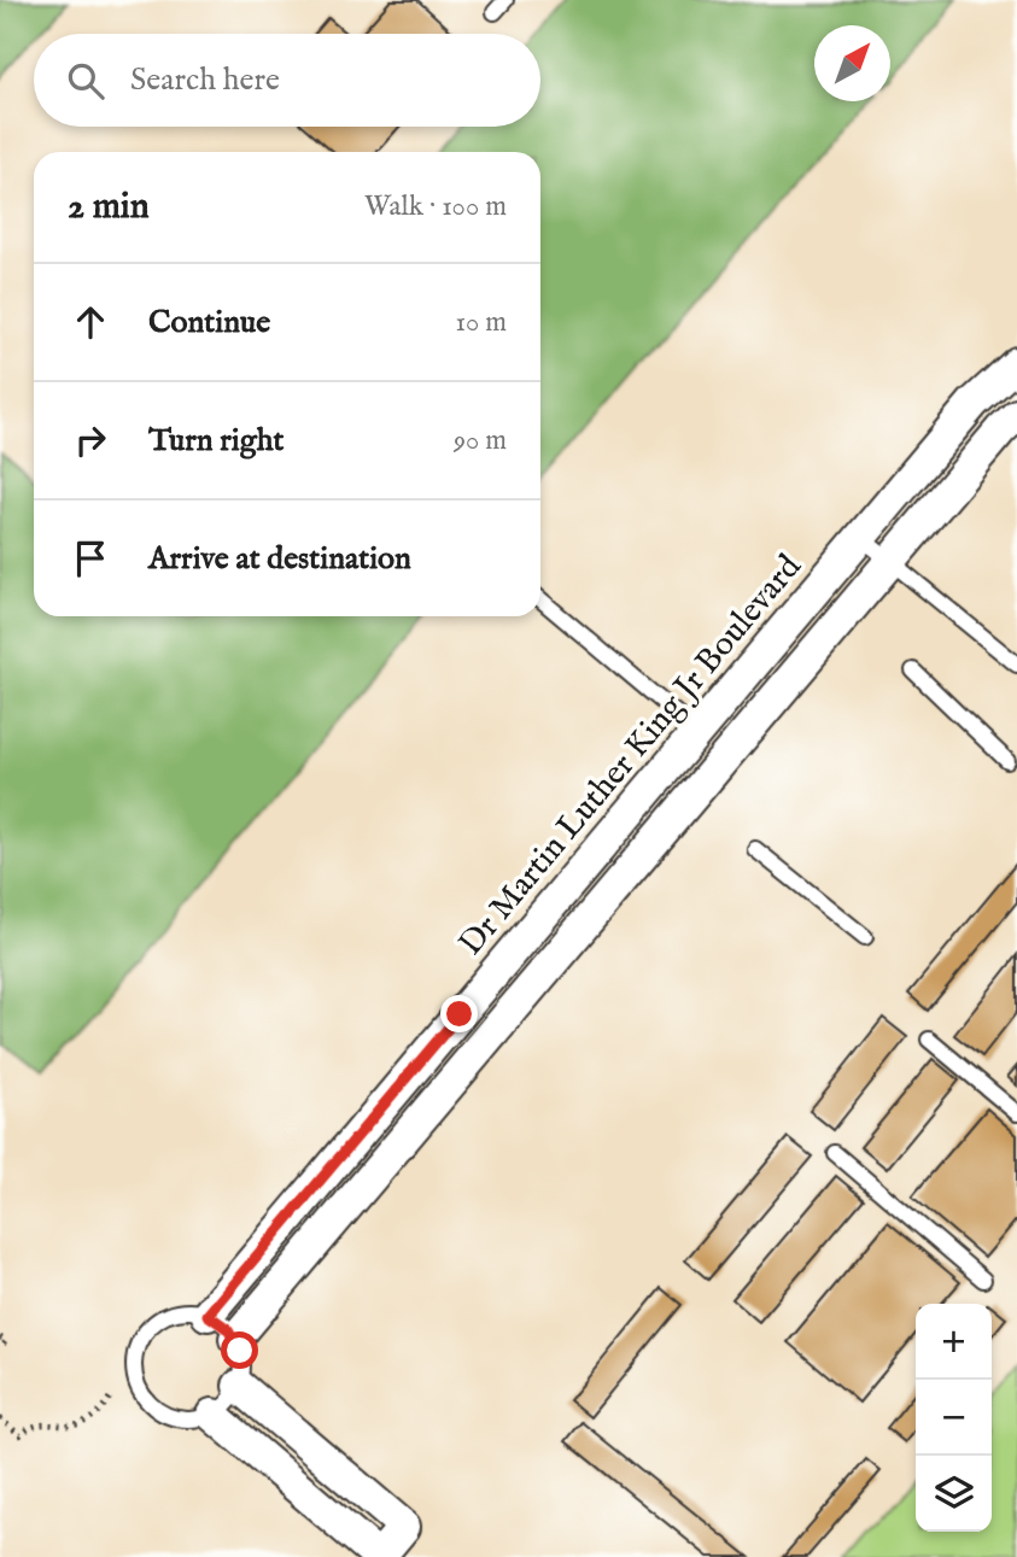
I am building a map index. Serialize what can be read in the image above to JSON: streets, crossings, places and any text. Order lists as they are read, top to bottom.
{
  "streets": {
    "street": ["Dr Martin Luther King Jr Boulevard"]
  },
  "north": "top right",
  "page": {
    "search": "Search here",
    "heading": ["2 min", "Walk · 100 m"],
    "list": [
      ["Continue", "10 m"],
      ["Turn right", "90 m"],
      "Arrive at destination"
    ],
    "map_buttons": ["+", "−"]
  }
}
